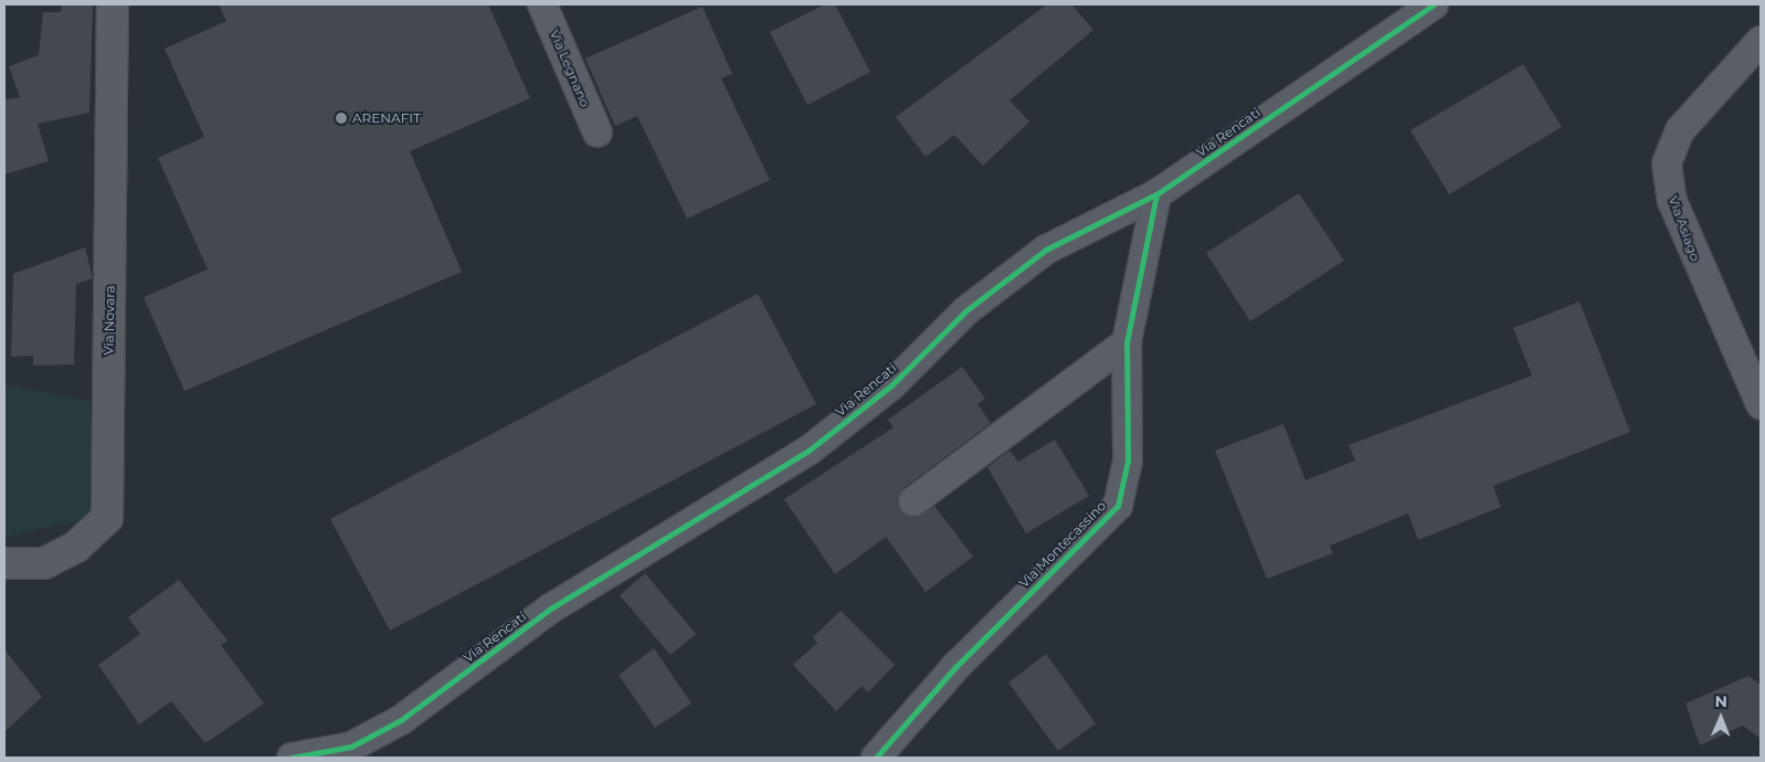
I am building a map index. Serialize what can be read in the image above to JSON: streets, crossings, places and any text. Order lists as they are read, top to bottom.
{
  "streets": {
    "street": [
      "Via Legnano",
      "Via Rencati",
      "Via Asiago",
      "Via Novara",
      "Via Montecassino"
    ]
  },
  "crossings": [
    ["Via Rencati", "Via Montecassino"]
  ],
  "places": ["ARENAFIT"],
  "north": "top"
}
